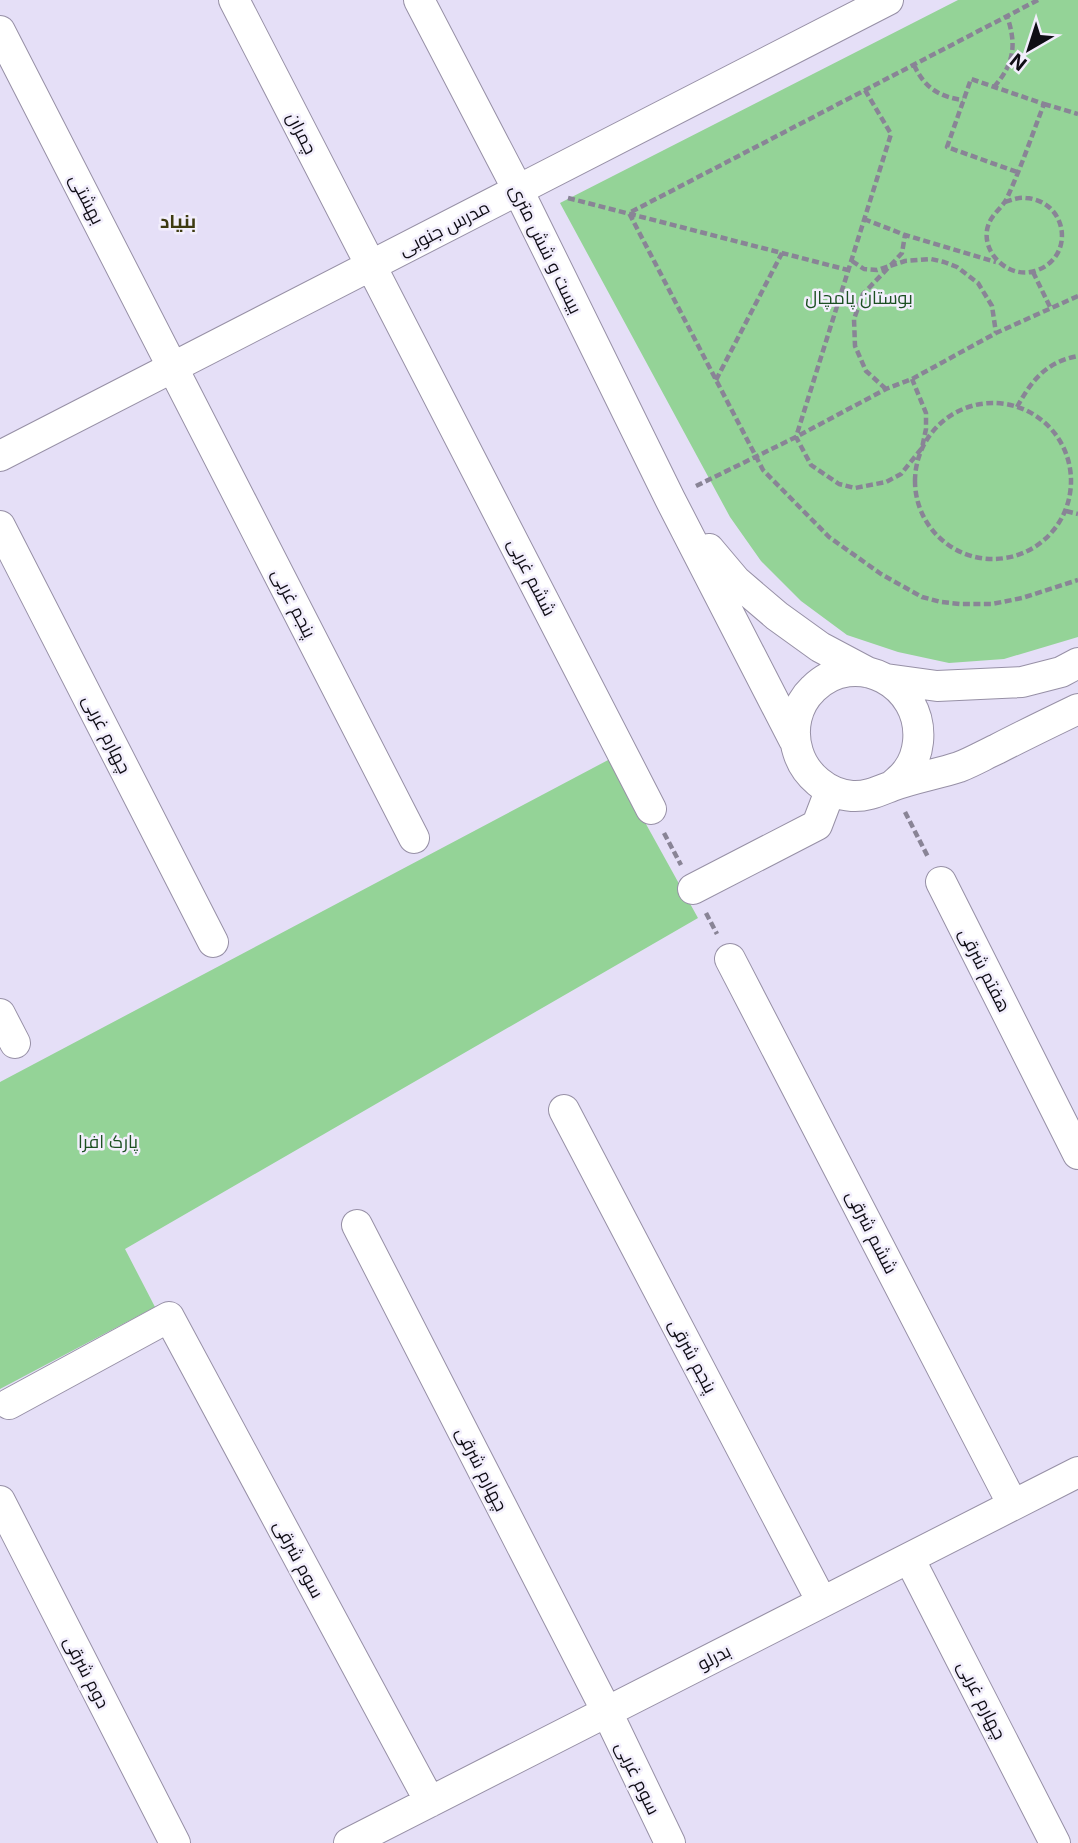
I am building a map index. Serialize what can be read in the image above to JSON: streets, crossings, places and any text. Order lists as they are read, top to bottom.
{
  "streets": {
    "street": [
      "چمران",
      "بهشتی",
      "مدرس جنوبی",
      "بیست و شش متری",
      "ششم غربی",
      "پنجم غربی",
      "چهارم غربی",
      "هفتم شرقی",
      "ششم شرقی",
      "پنجم شرقی",
      "چهارم شرقی",
      "سوم شرقی",
      "بدرلو",
      "دوم شرقی",
      "سوم غربی"
    ]
  },
  "crossings": [
    ["چمران", "مدرس جنوبی"],
    ["چمران", "ششم غربی"],
    ["بهشتی", "مدرس جنوبی"],
    ["بهشتی", "پنجم غربی"],
    ["مدرس جنوبی", "بیست و شش متری"],
    ["مدرس جنوبی", "ششم غربی"],
    ["مدرس جنوبی", "پنجم غربی"],
    ["چهارم غربی", "بدرلو"],
    ["ششم شرقی", "بدرلو"],
    ["پنجم شرقی", "بدرلو"],
    ["چهارم شرقی", "بدرلو"],
    ["چهارم شرقی", "سوم غربی"],
    ["سوم شرقی", "بدرلو"],
    ["بدرلو", "سوم غربی"]
  ],
  "districts": ["بنیاد"],
  "parks": ["بوستان پامچال", "پارک افرا"],
  "north": "bottom left"
}
